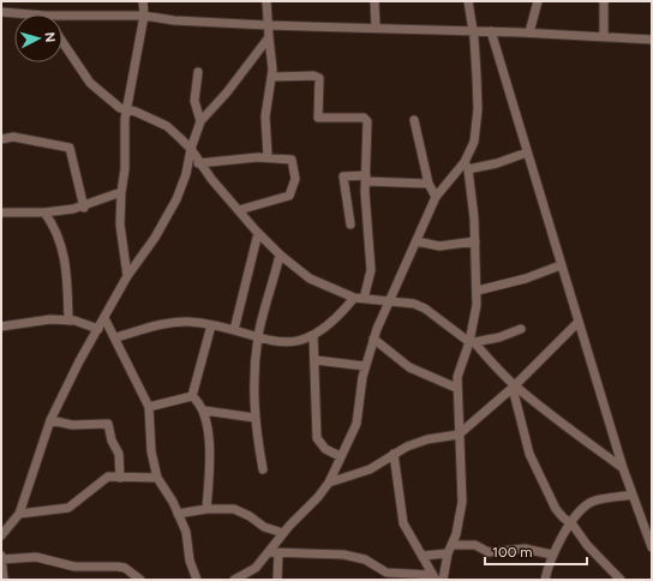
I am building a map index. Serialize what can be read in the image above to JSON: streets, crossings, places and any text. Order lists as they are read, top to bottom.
{
  "scale_bar": "100 m",
  "north": "right"
}
